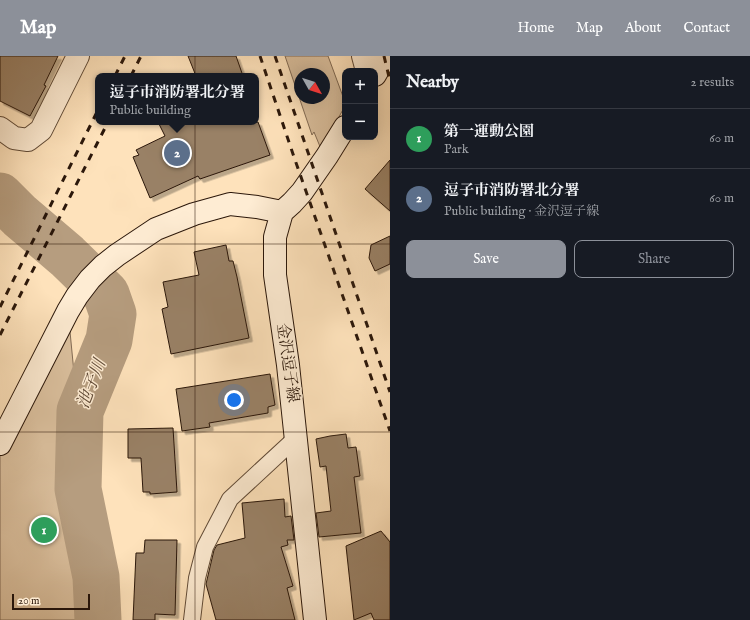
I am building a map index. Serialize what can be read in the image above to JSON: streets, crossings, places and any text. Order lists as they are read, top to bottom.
{
  "streets": {
    "street": ["金沢逗子線"]
  },
  "water": ["池子川"],
  "scale_bar": "20 m",
  "north": "bottom right",
  "page": {
    "header": "Map",
    "nav": [
      "Home",
      "Map",
      "About",
      "Contact"
    ],
    "heading": ["Nearby", "2 results"],
    "map_buttons": ["+", "−"],
    "popup": ["逗子市消防署北分署", "Public building"],
    "list": [
      {
        "mark": "1",
        "name": "第一運動公園",
        "note": "Park",
        "value": "60 m"
      },
      {
        "mark": "2",
        "name": "逗子市消防署北分署",
        "note": "Public building · 金沢逗子線",
        "value": "60 m"
      }
    ],
    "pins": ["2", "1"],
    "buttons": ["Save", "Share"],
    "scale": "20 m"
  }
}
